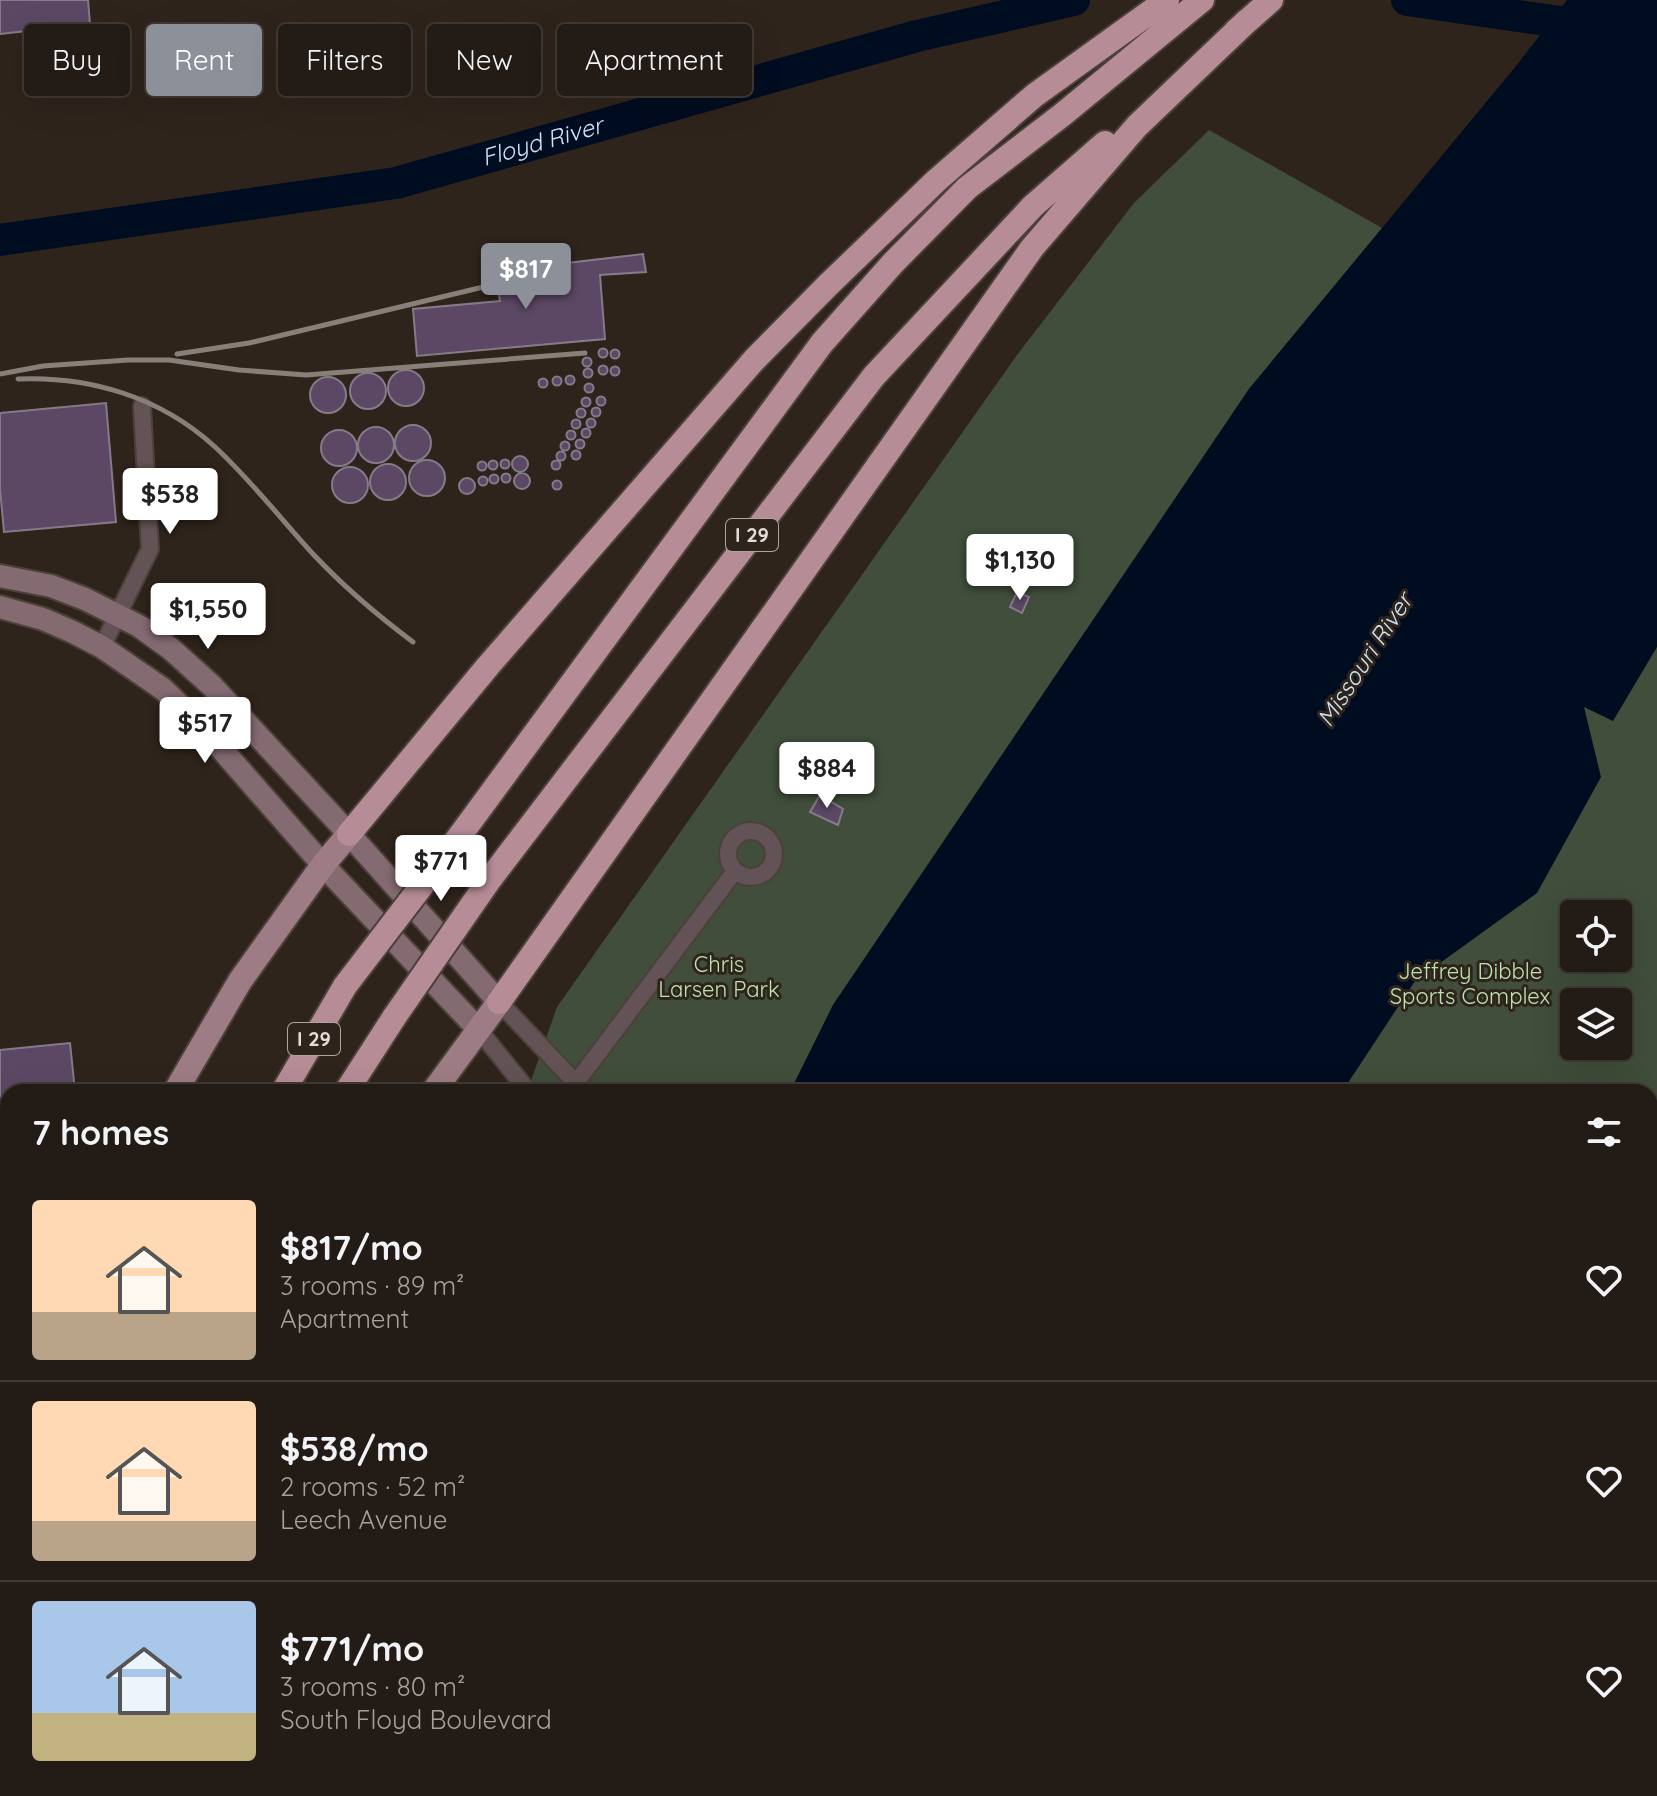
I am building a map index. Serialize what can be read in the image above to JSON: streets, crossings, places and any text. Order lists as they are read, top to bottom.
{
  "streets": {
    "highway": ["I 29"]
  },
  "water": ["Floyd River", "Missouri River"],
  "parks": ["Chris Larsen Park", "Jeffrey Dibble Sports Complex"],
  "page": {
    "chip": [
      "Buy",
      "Rent",
      "Filters",
      "New",
      "Apartment"
    ],
    "price": [
      "$817",
      "$538",
      "$1,130",
      "$1,550",
      "$517",
      "$884",
      "$771"
    ],
    "heading": "7 homes",
    "list": [
      {
        "name": "$817/mo",
        "note": "3 rooms · 89 m² · Apartment"
      },
      {
        "name": "$538/mo",
        "note": "2 rooms · 52 m² · Leech Avenue"
      },
      {
        "name": "$771/mo",
        "note": "3 rooms · 80 m² · South Floyd Boulevard"
      }
    ]
  }
}
